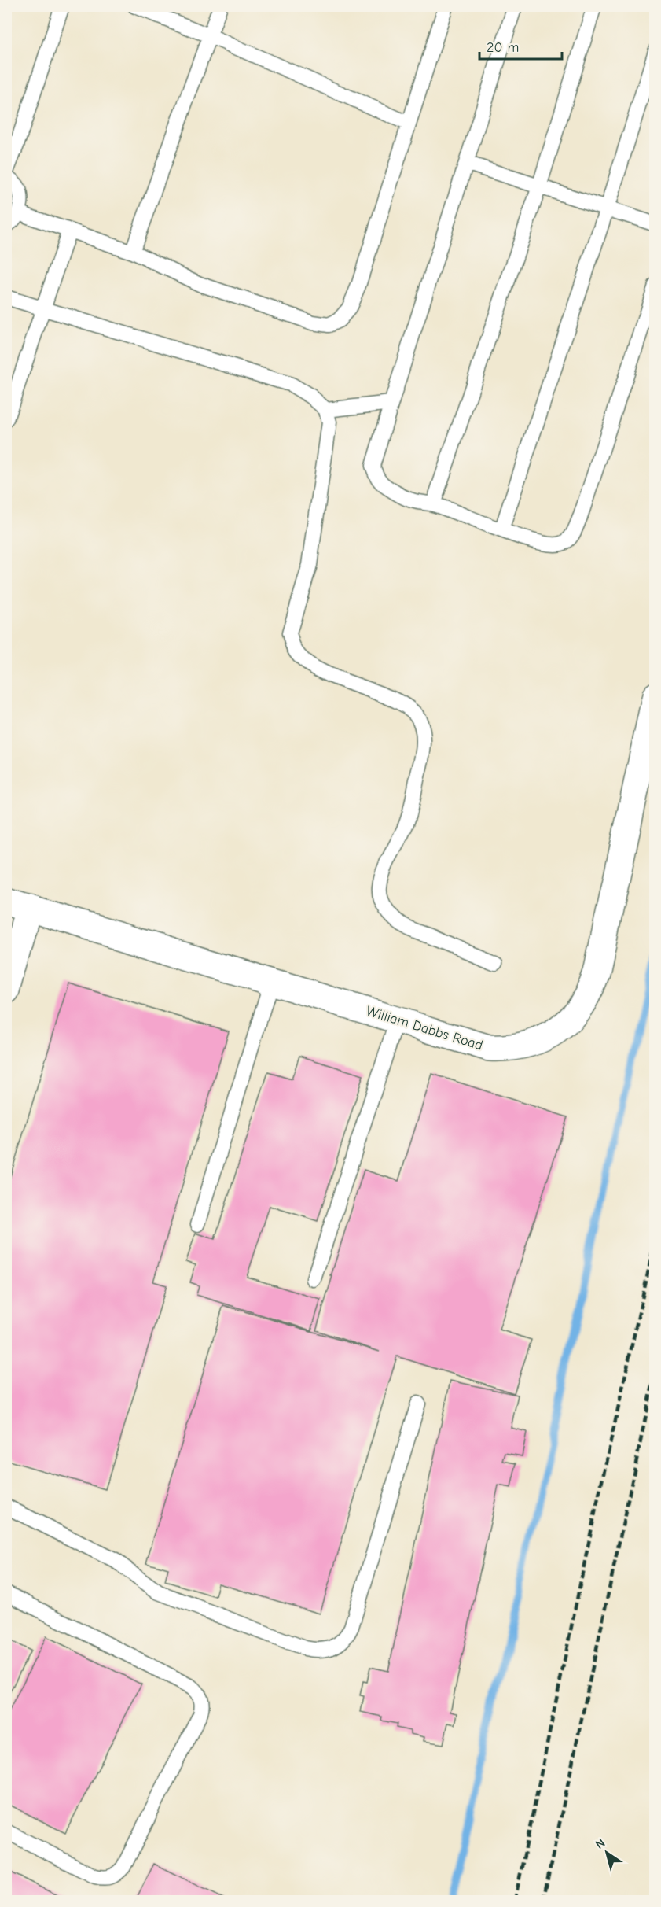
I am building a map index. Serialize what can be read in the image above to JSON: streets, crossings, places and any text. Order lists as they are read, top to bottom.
{
  "streets": {
    "street": ["William Dabbs Road"]
  },
  "scale_bar": "20 m",
  "north": "top left"
}
